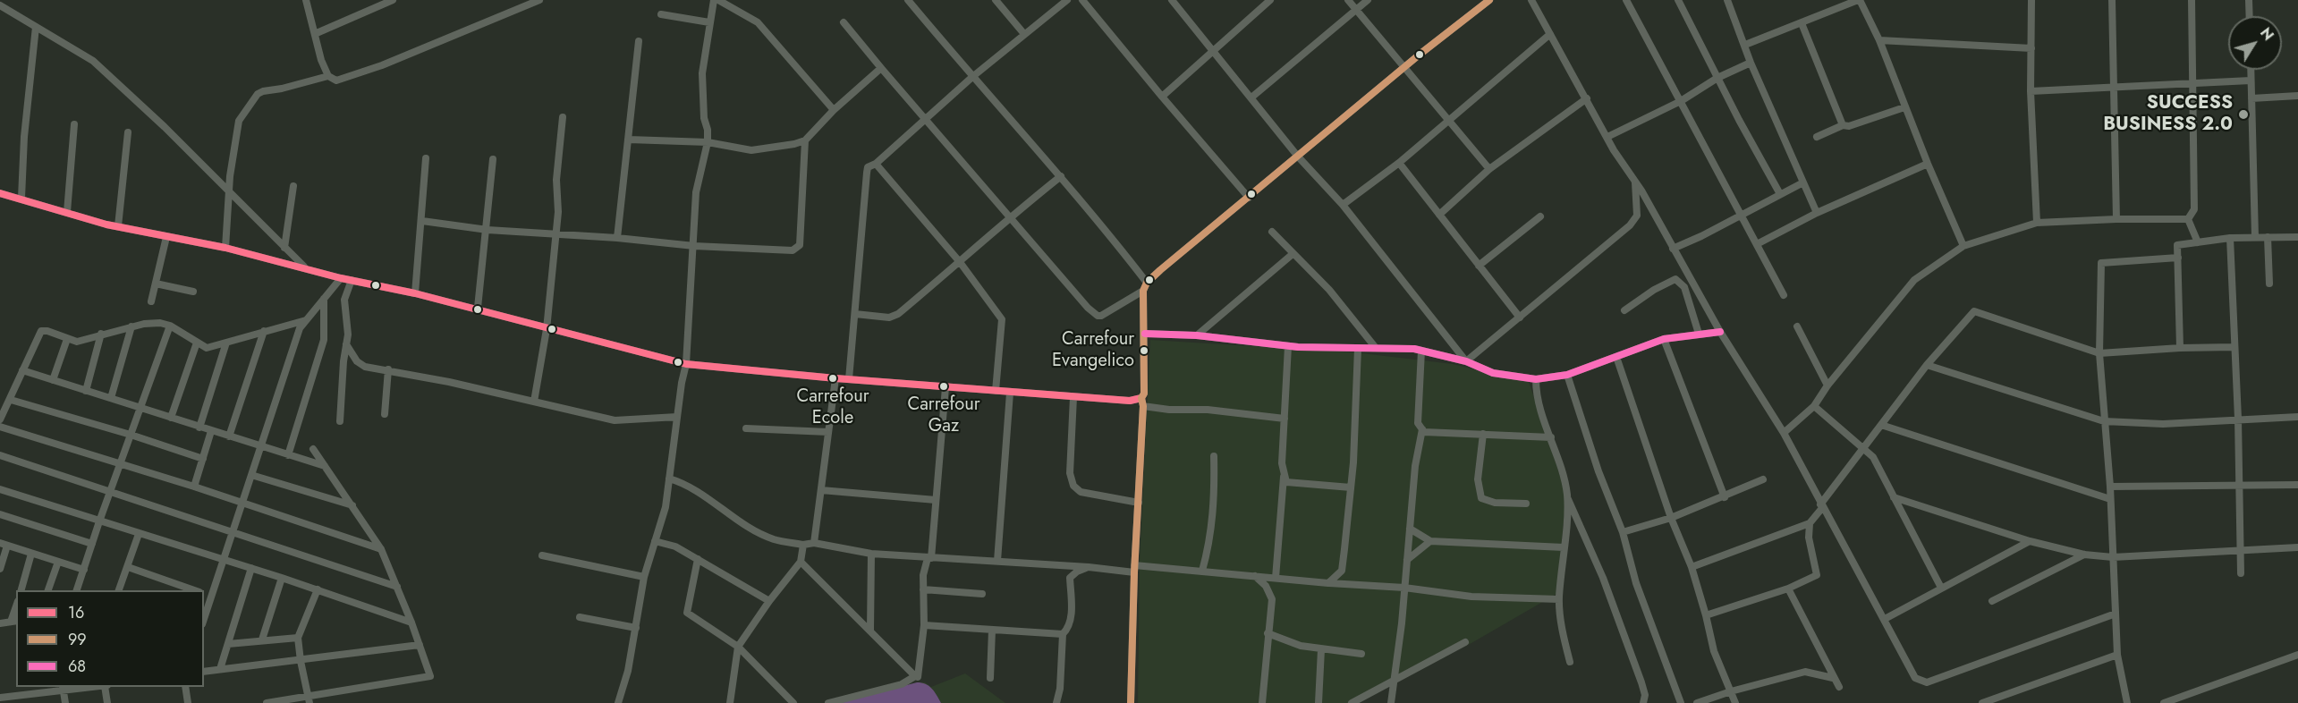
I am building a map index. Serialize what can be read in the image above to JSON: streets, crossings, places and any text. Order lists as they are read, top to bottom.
{
  "places": [
    "SUCCESS BUSINESS 2.0",
    "Carrefour Evangelico",
    "Carrefour Ecole",
    "Carrefour Gaz"
  ],
  "lines": ["transit line 99", "transit line 16", "transit line 68"],
  "legend": ["16", "99", "68"],
  "north": "top right"
}
